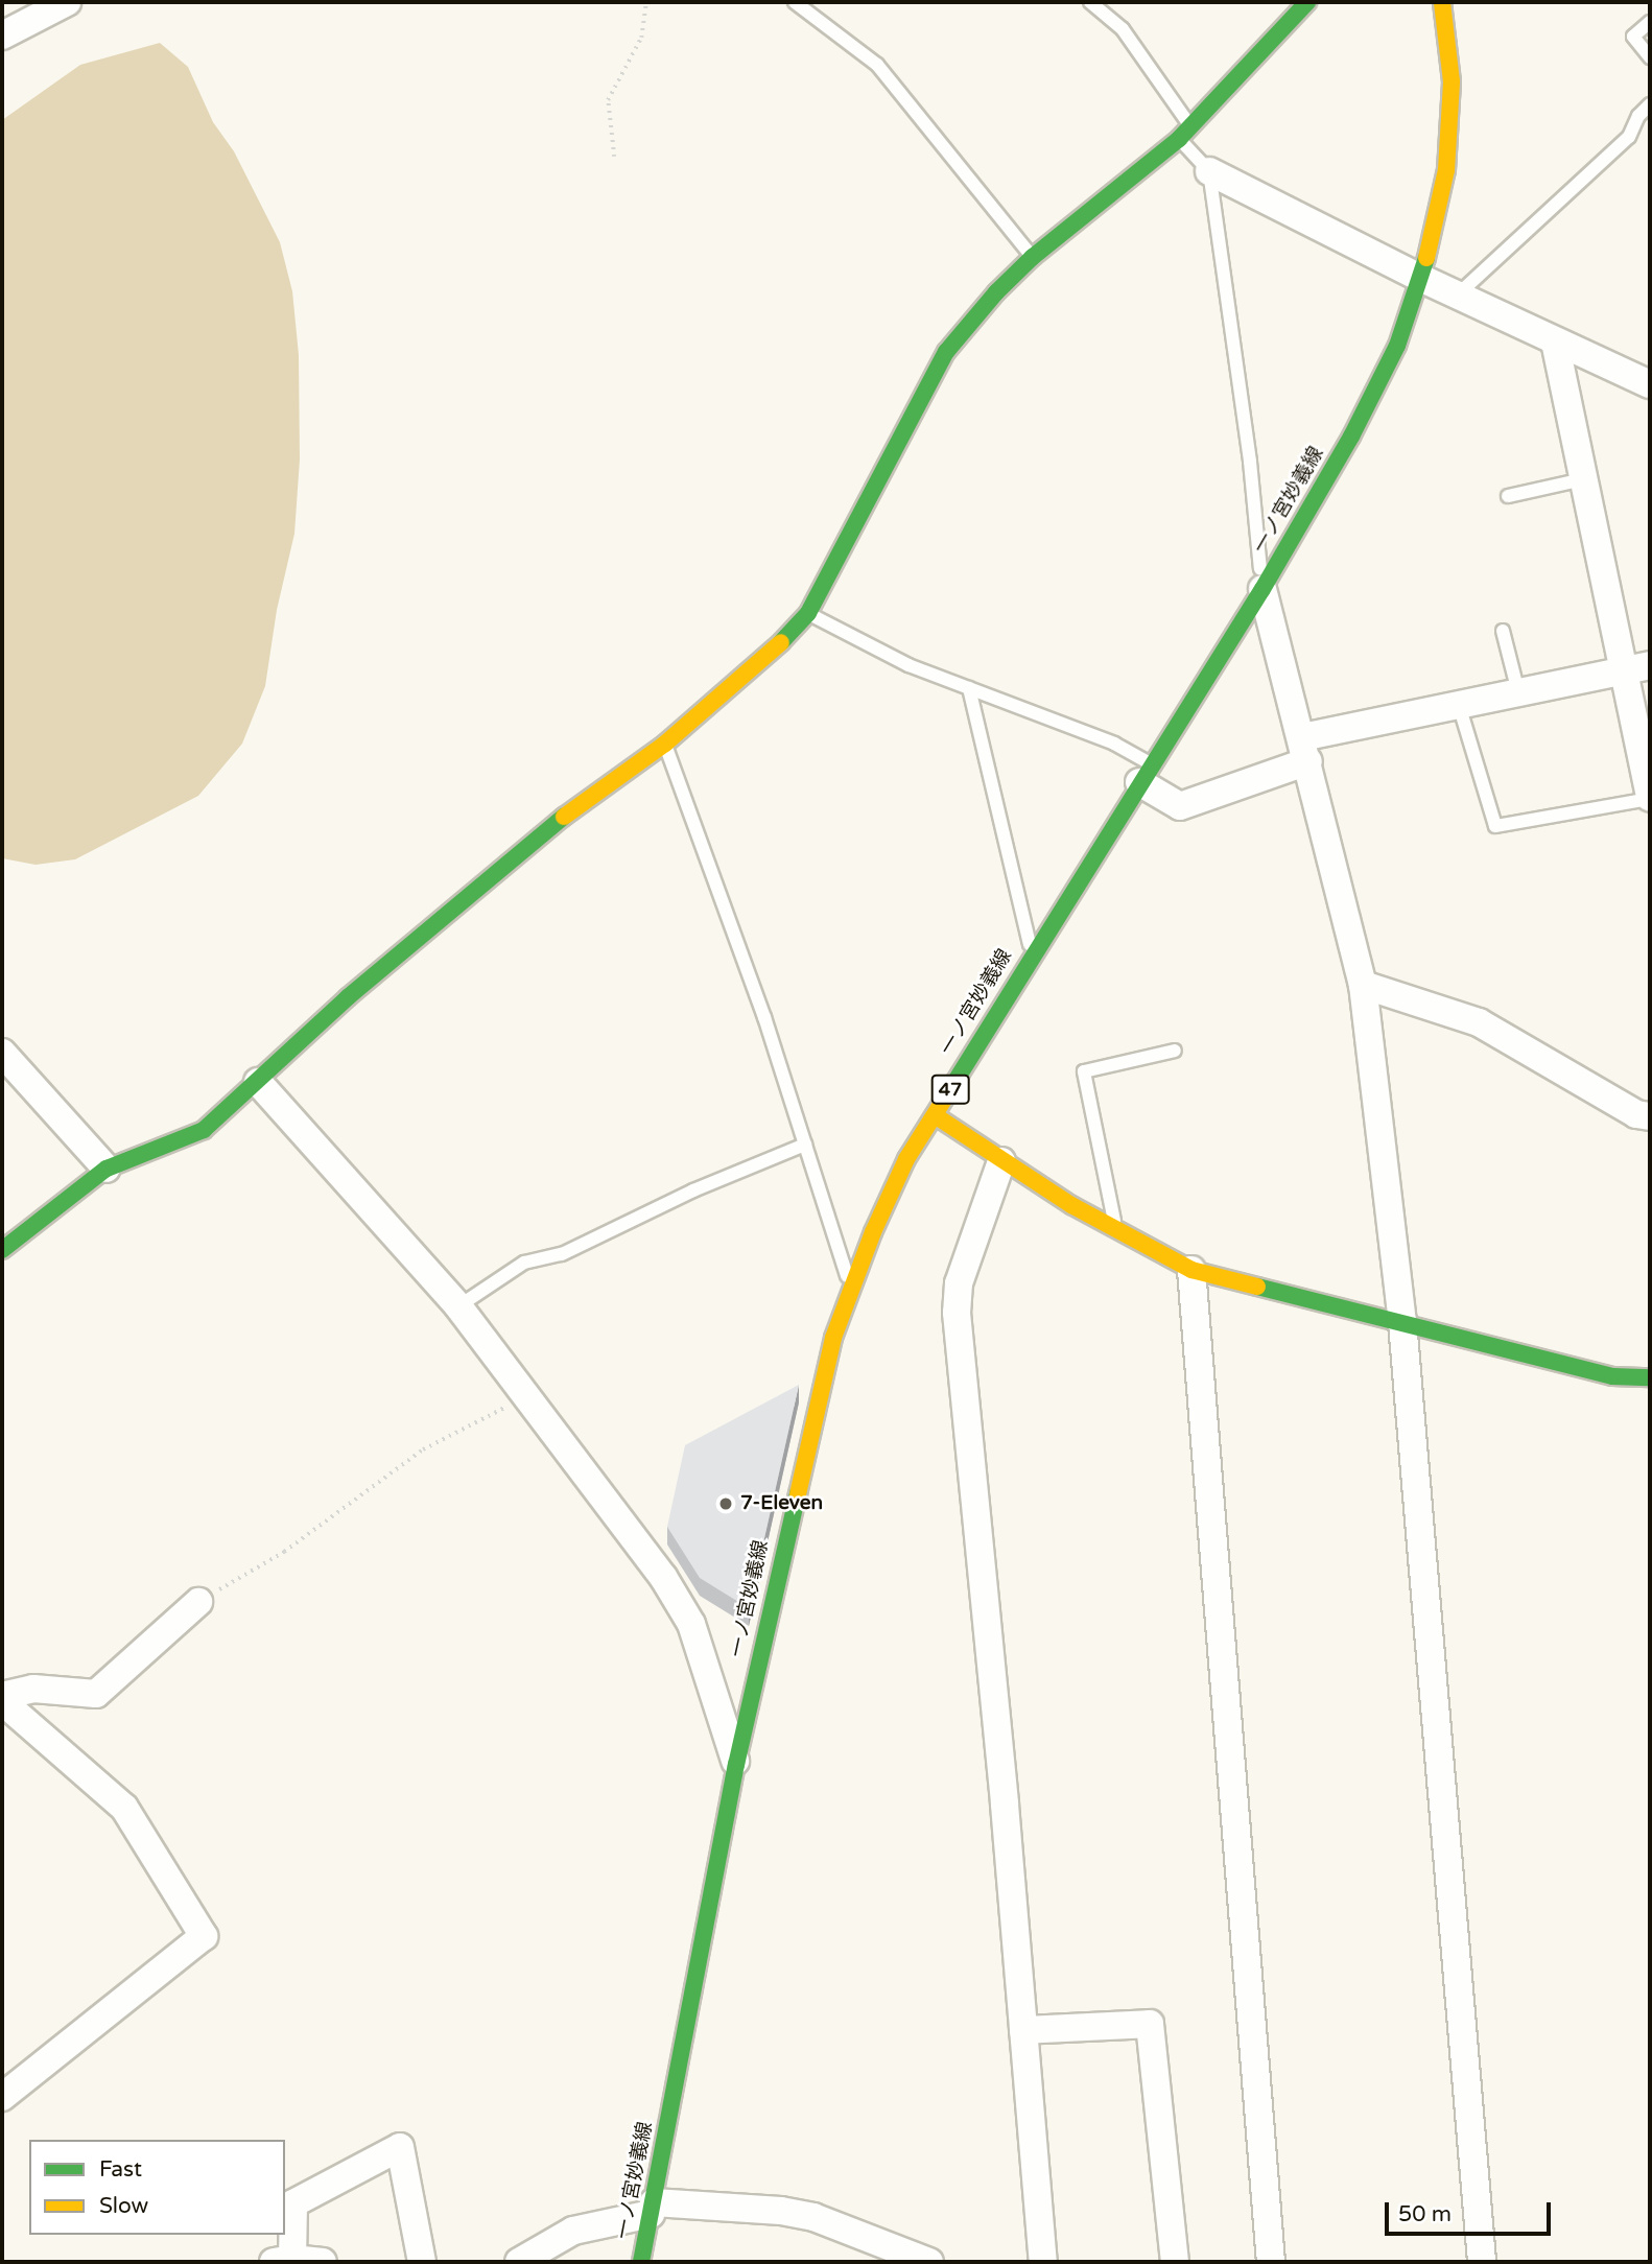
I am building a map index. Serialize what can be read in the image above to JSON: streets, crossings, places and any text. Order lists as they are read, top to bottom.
{
  "streets": {
    "street": ["一ノ宮妙義線", "47"]
  },
  "places": ["7-Eleven"],
  "legend": ["Fast", "Slow"],
  "scale_bar": "50 m"
}
